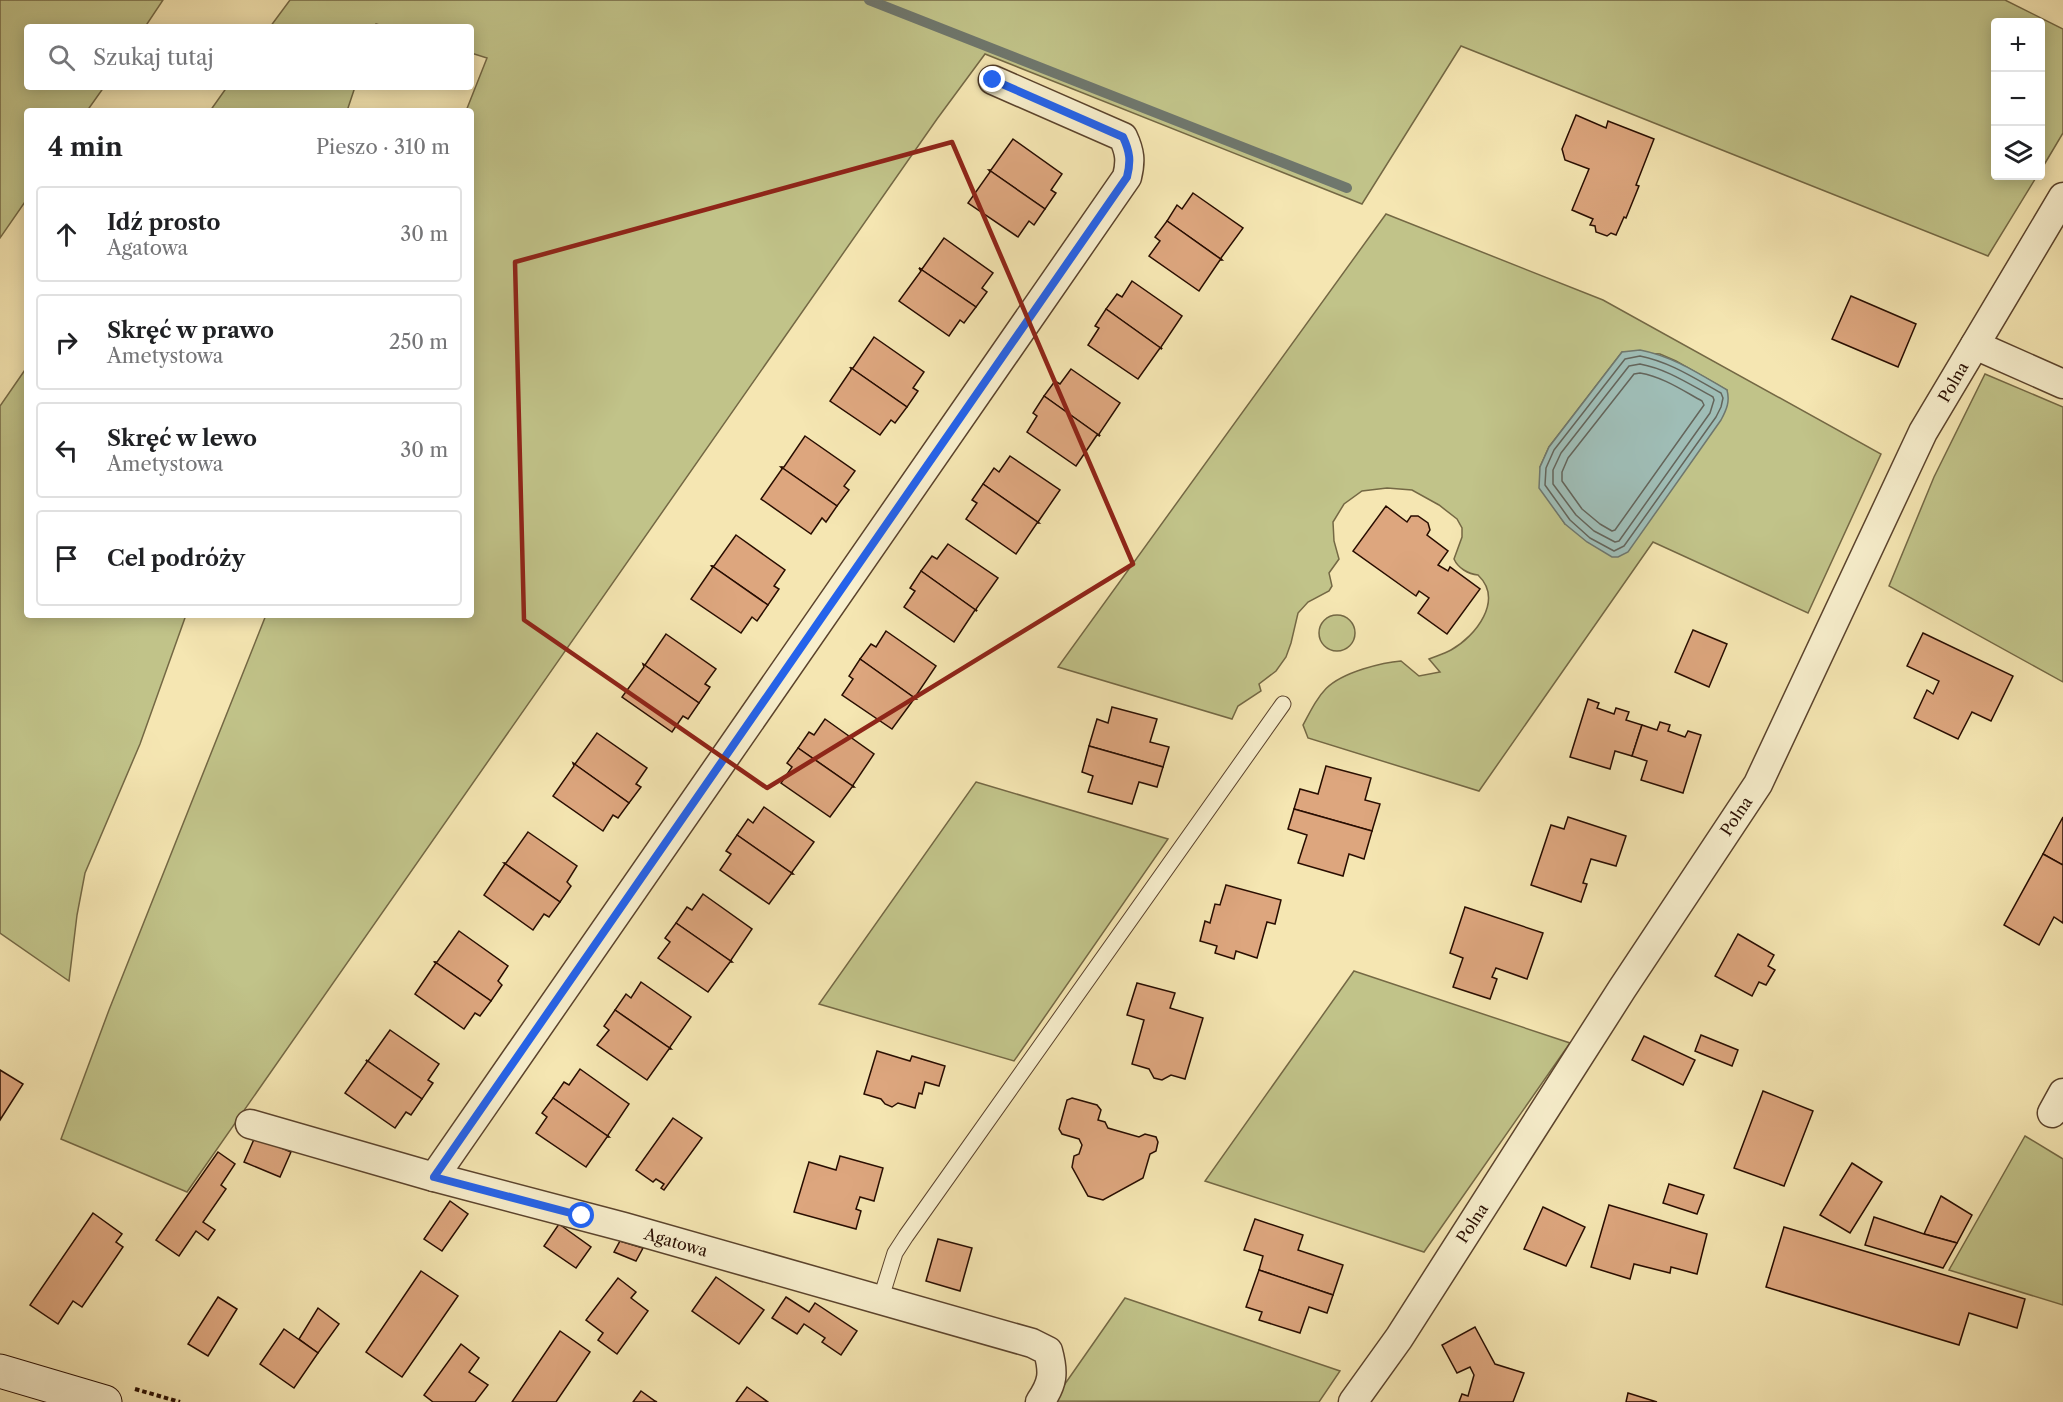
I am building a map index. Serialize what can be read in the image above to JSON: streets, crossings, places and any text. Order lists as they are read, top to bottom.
{
  "streets": {
    "street": ["Polna", "Agatowa"]
  },
  "page": {
    "map_buttons": ["+", "−"],
    "search": "Szukaj tutaj",
    "heading": ["4 min", "Pieszo · 310 m"],
    "list": [
      ["Idź prosto", "Agatowa", "30 m"],
      ["Skręć w prawo", "Ametystowa", "250 m"],
      ["Skręć w lewo", "Ametystowa", "30 m"],
      "Cel podróży"
    ]
  }
}
